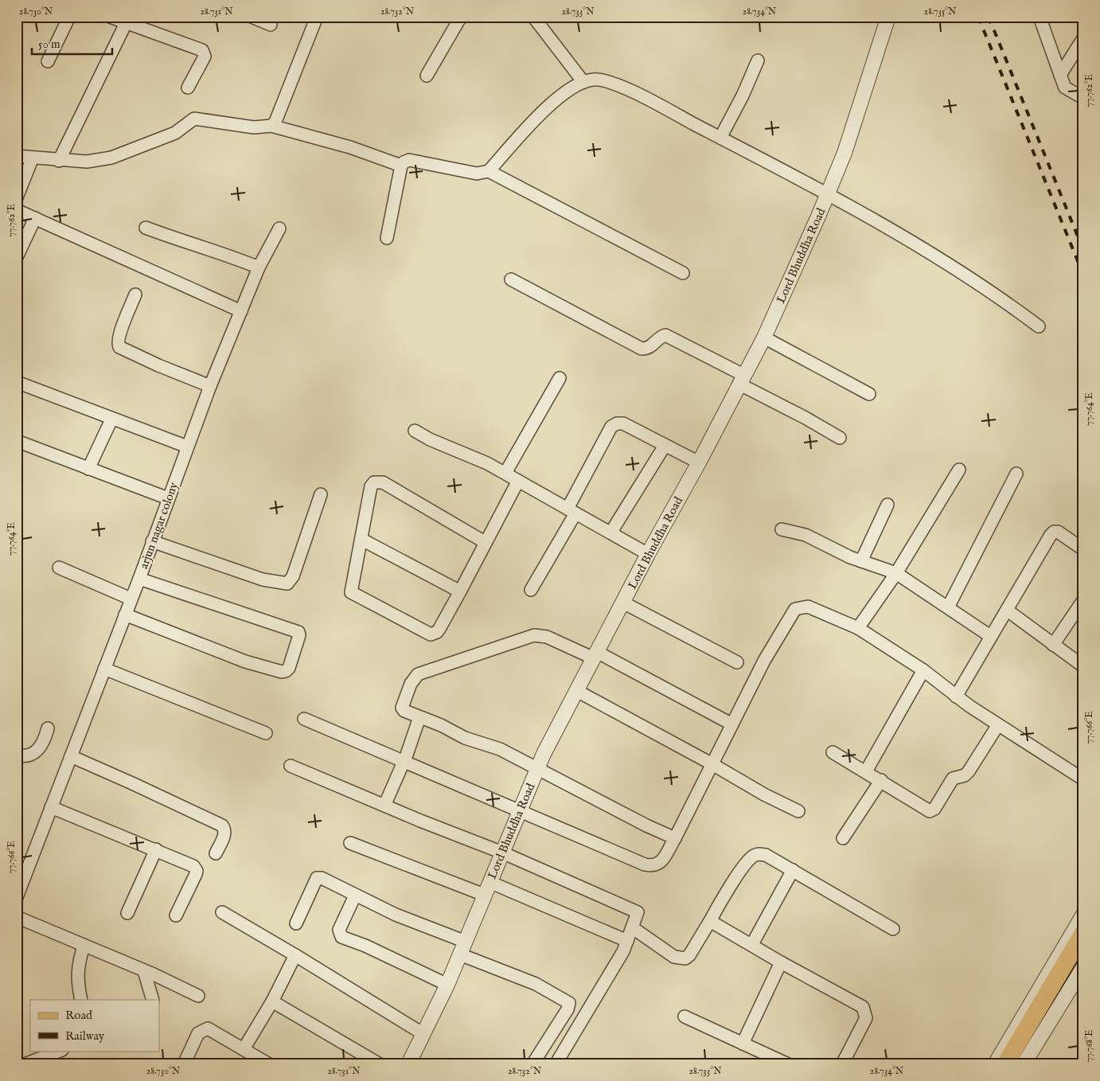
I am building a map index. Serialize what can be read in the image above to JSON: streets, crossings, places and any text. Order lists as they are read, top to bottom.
{
  "streets": {
    "street": ["Lord Bhuddha Road", "arjun nagar colony"]
  },
  "legend": ["Road", "Railway"],
  "scale_bar": "50 m",
  "coordinates": [
    "28.730°N",
    "28.731°N",
    "28.732°N",
    "28.733°N",
    "28.734°N",
    "28.735°N",
    "77.762°E",
    "77.764°E",
    "77.766°E",
    "77.768°E"
  ]
}
